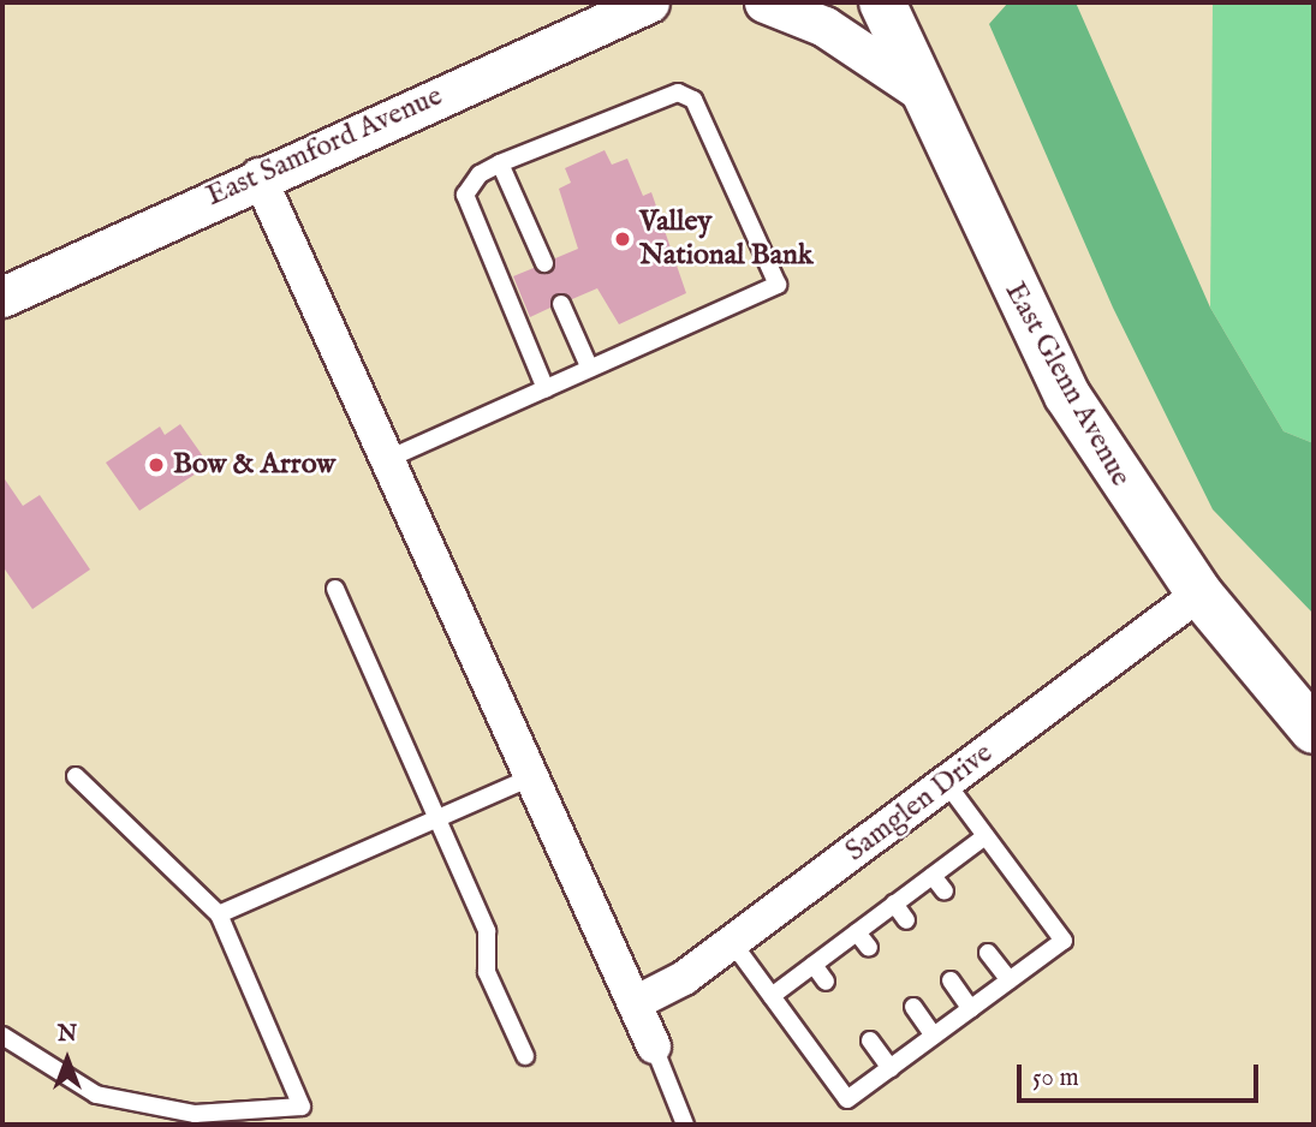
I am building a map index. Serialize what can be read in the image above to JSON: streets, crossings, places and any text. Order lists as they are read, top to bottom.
{
  "streets": {
    "main road": ["East Glenn Avenue"],
    "street": ["East Samford Avenue", "Samglen Drive"]
  },
  "crossings": [
    ["East Glenn Avenue", "Samglen Drive"]
  ],
  "places": ["Valley National Bank", "Bow & Arrow"],
  "scale_bar": "50 m",
  "north": "top"
}
